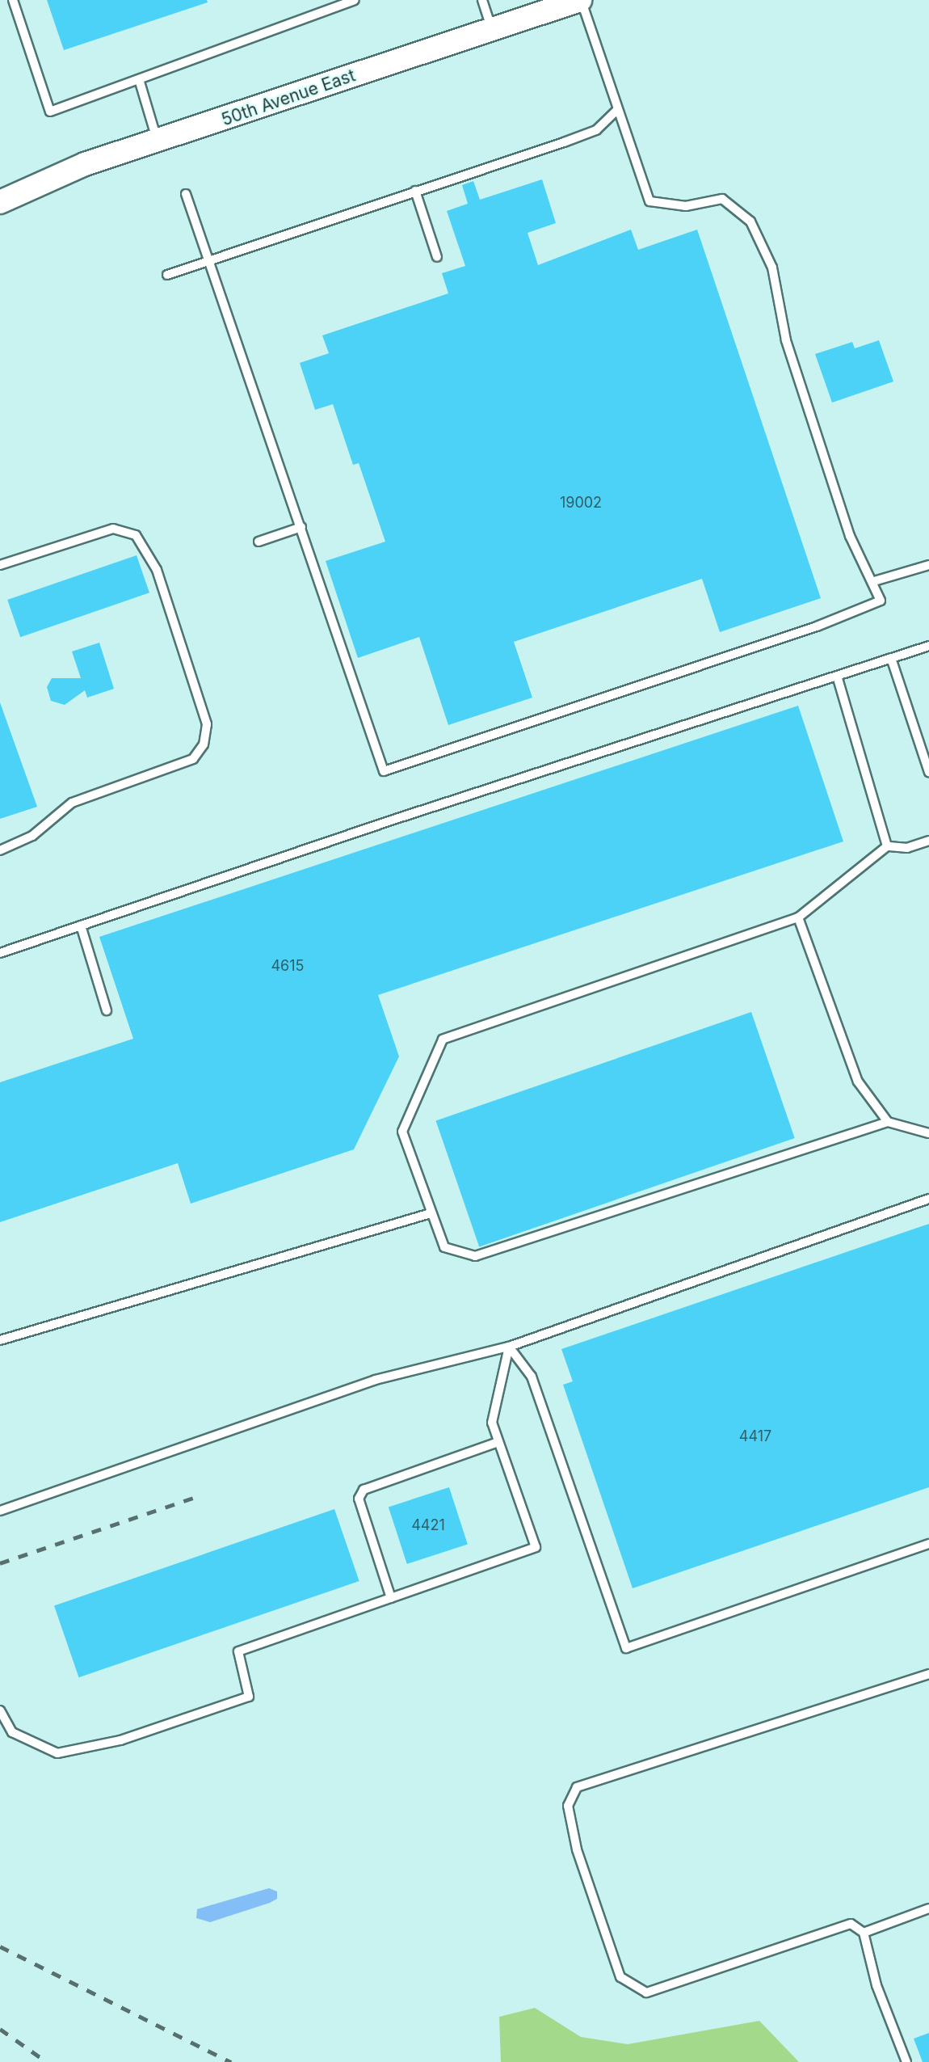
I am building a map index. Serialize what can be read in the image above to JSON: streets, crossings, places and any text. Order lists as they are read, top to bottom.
{
  "streets": {
    "street": ["50th Avenue East"]
  },
  "house_numbers": [
    "19002",
    "4615",
    "4417",
    "4421"
  ]
}
